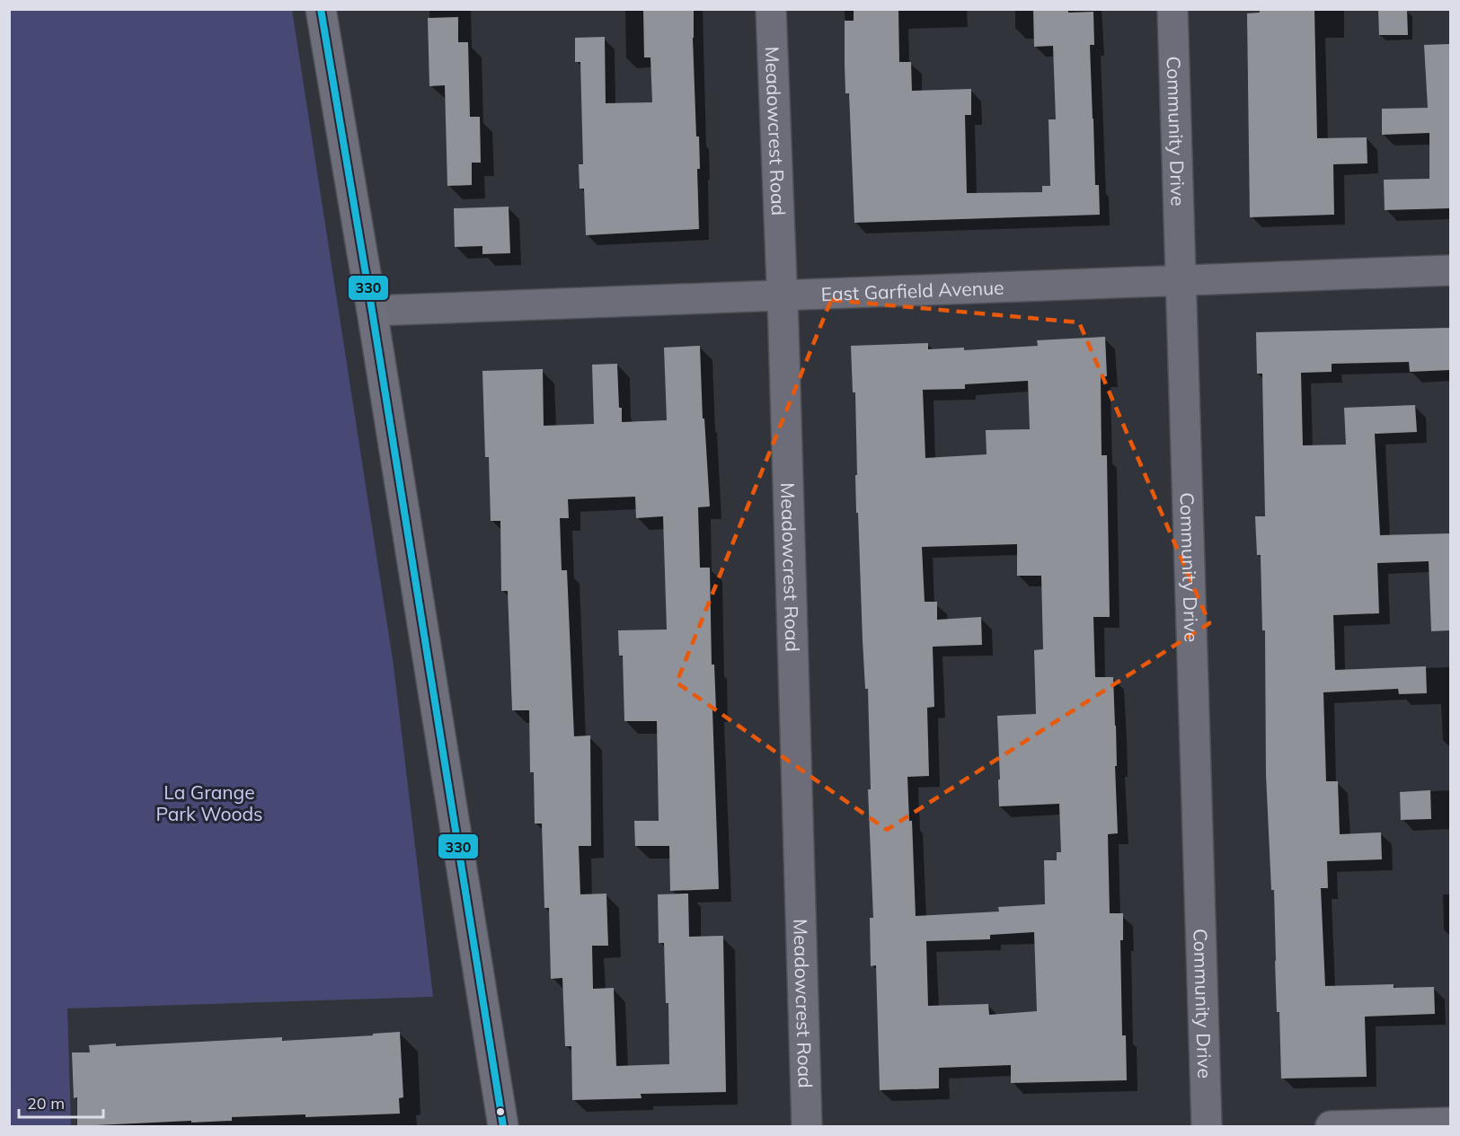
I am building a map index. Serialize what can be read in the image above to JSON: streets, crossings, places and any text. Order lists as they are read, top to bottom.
{
  "streets": {
    "street": ["Meadowcrest Road", "Community Drive", "East Garfield Avenue"]
  },
  "crossings": [
    ["Meadowcrest Road", "East Garfield Avenue"],
    ["Community Drive", "East Garfield Avenue"]
  ],
  "parks": ["La Grange Park Woods"],
  "lines": ["transit line 330"],
  "scale_bar": "20 m"
}
